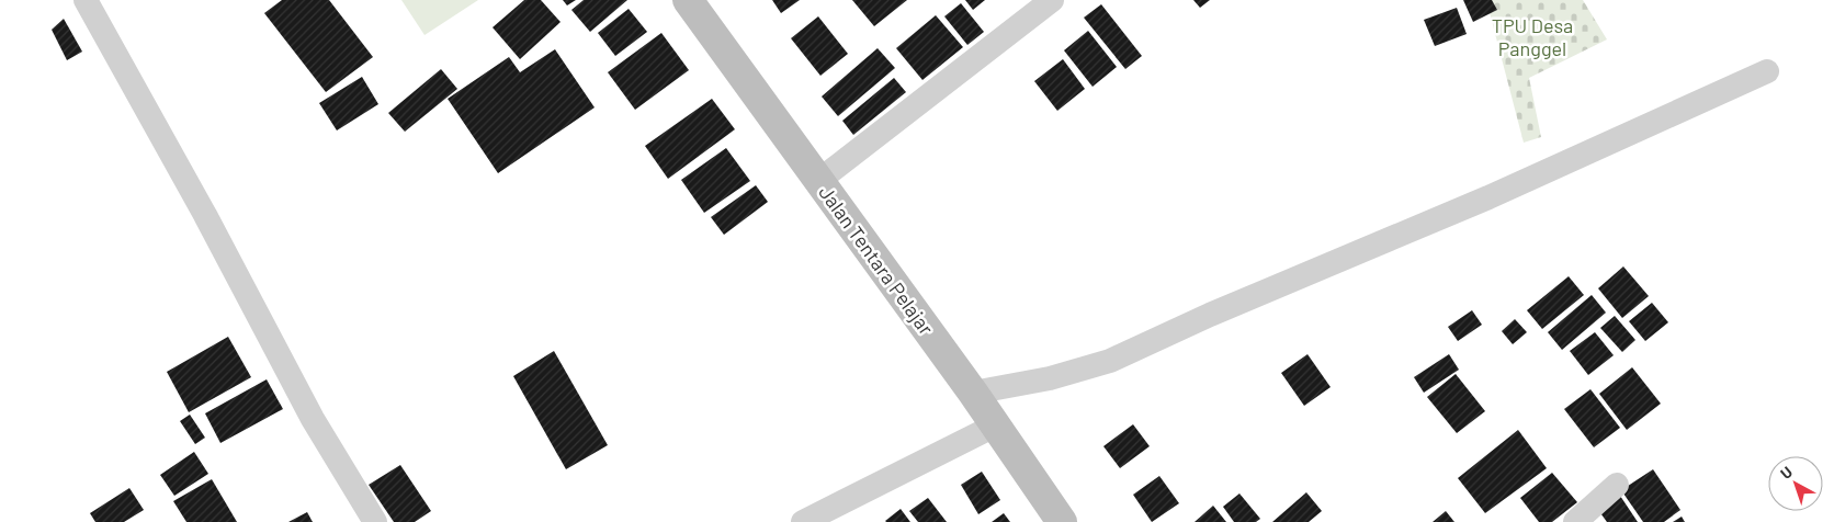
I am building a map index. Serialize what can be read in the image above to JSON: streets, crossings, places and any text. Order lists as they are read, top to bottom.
{
  "streets": {
    "main road": ["Jalan Tentara Pelajar"]
  },
  "parks": ["TPU Desa Panggel"],
  "north": "top left"
}
